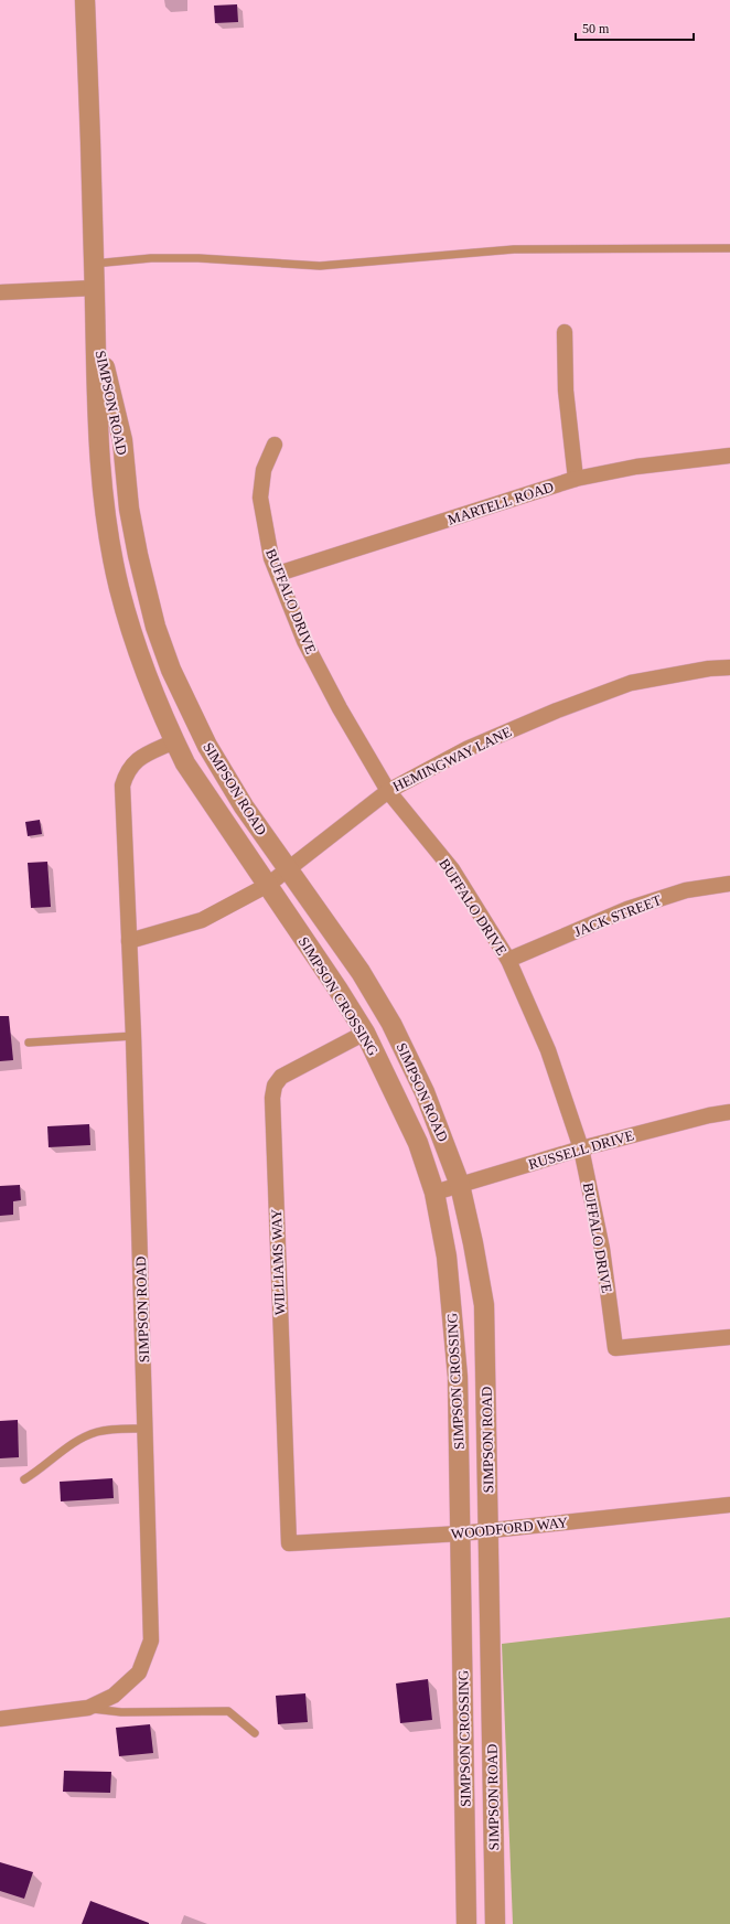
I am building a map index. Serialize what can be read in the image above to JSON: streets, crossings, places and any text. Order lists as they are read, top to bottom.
{
  "streets": {
    "street": [
      "SIMPSON ROAD",
      "MARTELL ROAD",
      "BUFFALO DRIVE",
      "HEMINGWAY LANE",
      "JACK STREET",
      "SIMPSON CROSSING",
      "RUSSELL DRIVE",
      "WILLIAMS WAY",
      "WOODFORD WAY"
    ]
  },
  "crossings": [
    ["SIMPSON ROAD", "HEMINGWAY LANE"],
    ["SIMPSON ROAD", "SIMPSON CROSSING"],
    ["SIMPSON ROAD", "RUSSELL DRIVE"],
    ["SIMPSON ROAD", "WOODFORD WAY"],
    ["MARTELL ROAD", "BUFFALO DRIVE"],
    ["BUFFALO DRIVE", "HEMINGWAY LANE"],
    ["BUFFALO DRIVE", "JACK STREET"],
    ["BUFFALO DRIVE", "RUSSELL DRIVE"],
    ["HEMINGWAY LANE", "SIMPSON CROSSING"],
    ["SIMPSON CROSSING", "RUSSELL DRIVE"],
    ["SIMPSON CROSSING", "WILLIAMS WAY"],
    ["SIMPSON CROSSING", "WOODFORD WAY"],
    ["WILLIAMS WAY", "WOODFORD WAY"]
  ],
  "scale_bar": "50 m"
}
